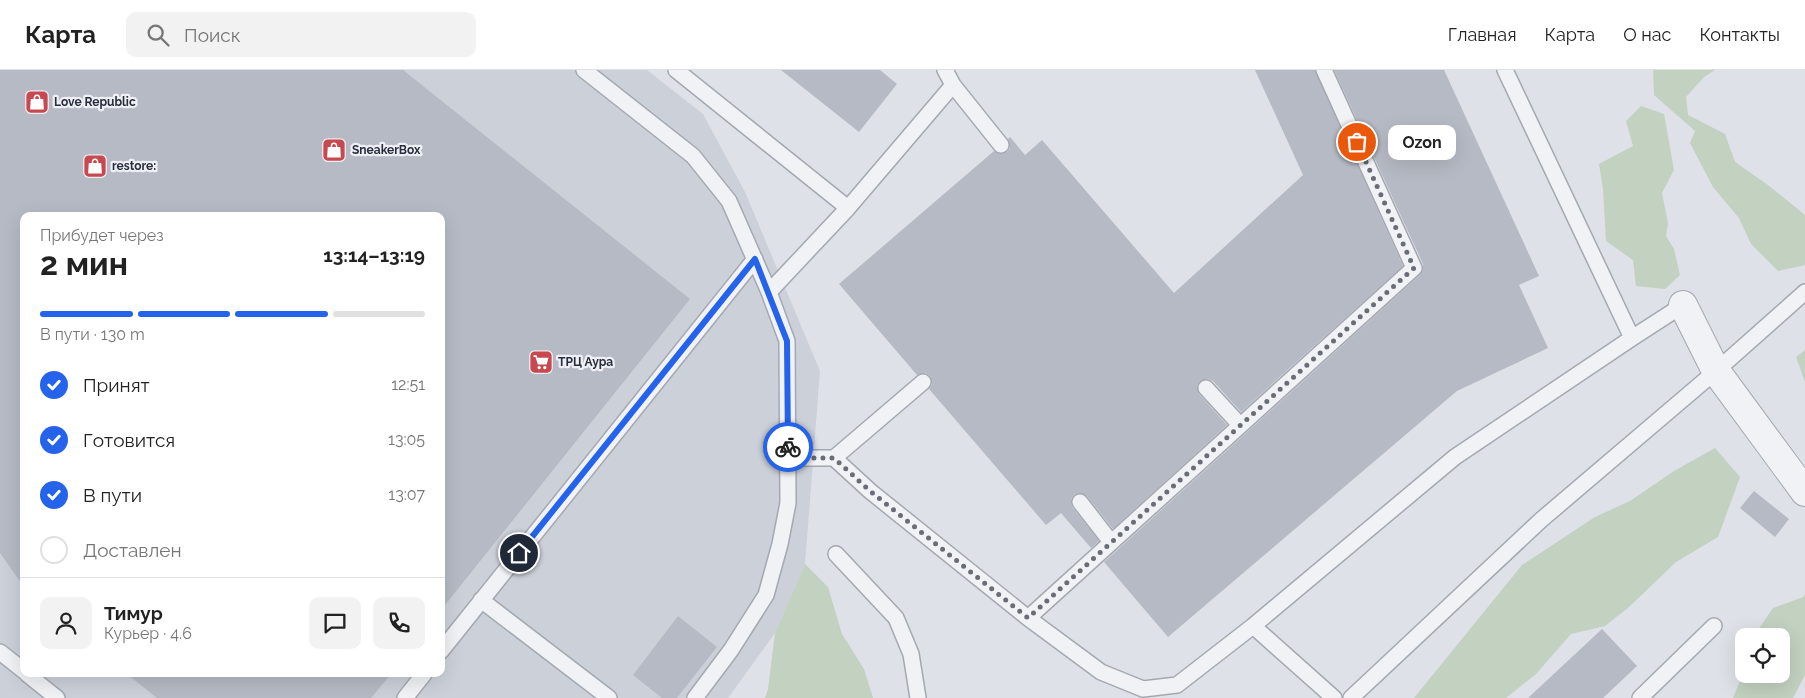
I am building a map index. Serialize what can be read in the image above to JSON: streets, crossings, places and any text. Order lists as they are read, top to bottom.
{
  "places": {
    "shop": ["Love Republic", "SneakerBox", "restore:"],
    "other": ["Ozon"],
    "supermarket": ["ТРЦ Аура"]
  },
  "page": {
    "header": "Карта",
    "search": "Поиск",
    "nav": [
      "Главная",
      "Карта",
      "О нас",
      "Контакты"
    ],
    "bubble": "Ozon",
    "heading": ["2 мин", "Прибудет через", "13:14–13:19"],
    "panel": ["Тимур", "Курьер · 4.6"],
    "bar": "В пути · 130 m",
    "list": [
      ["Принят", "12:51"],
      ["Готовится", "13:05"],
      ["В пути", "13:07"],
      "Доставлен"
    ]
  }
}
